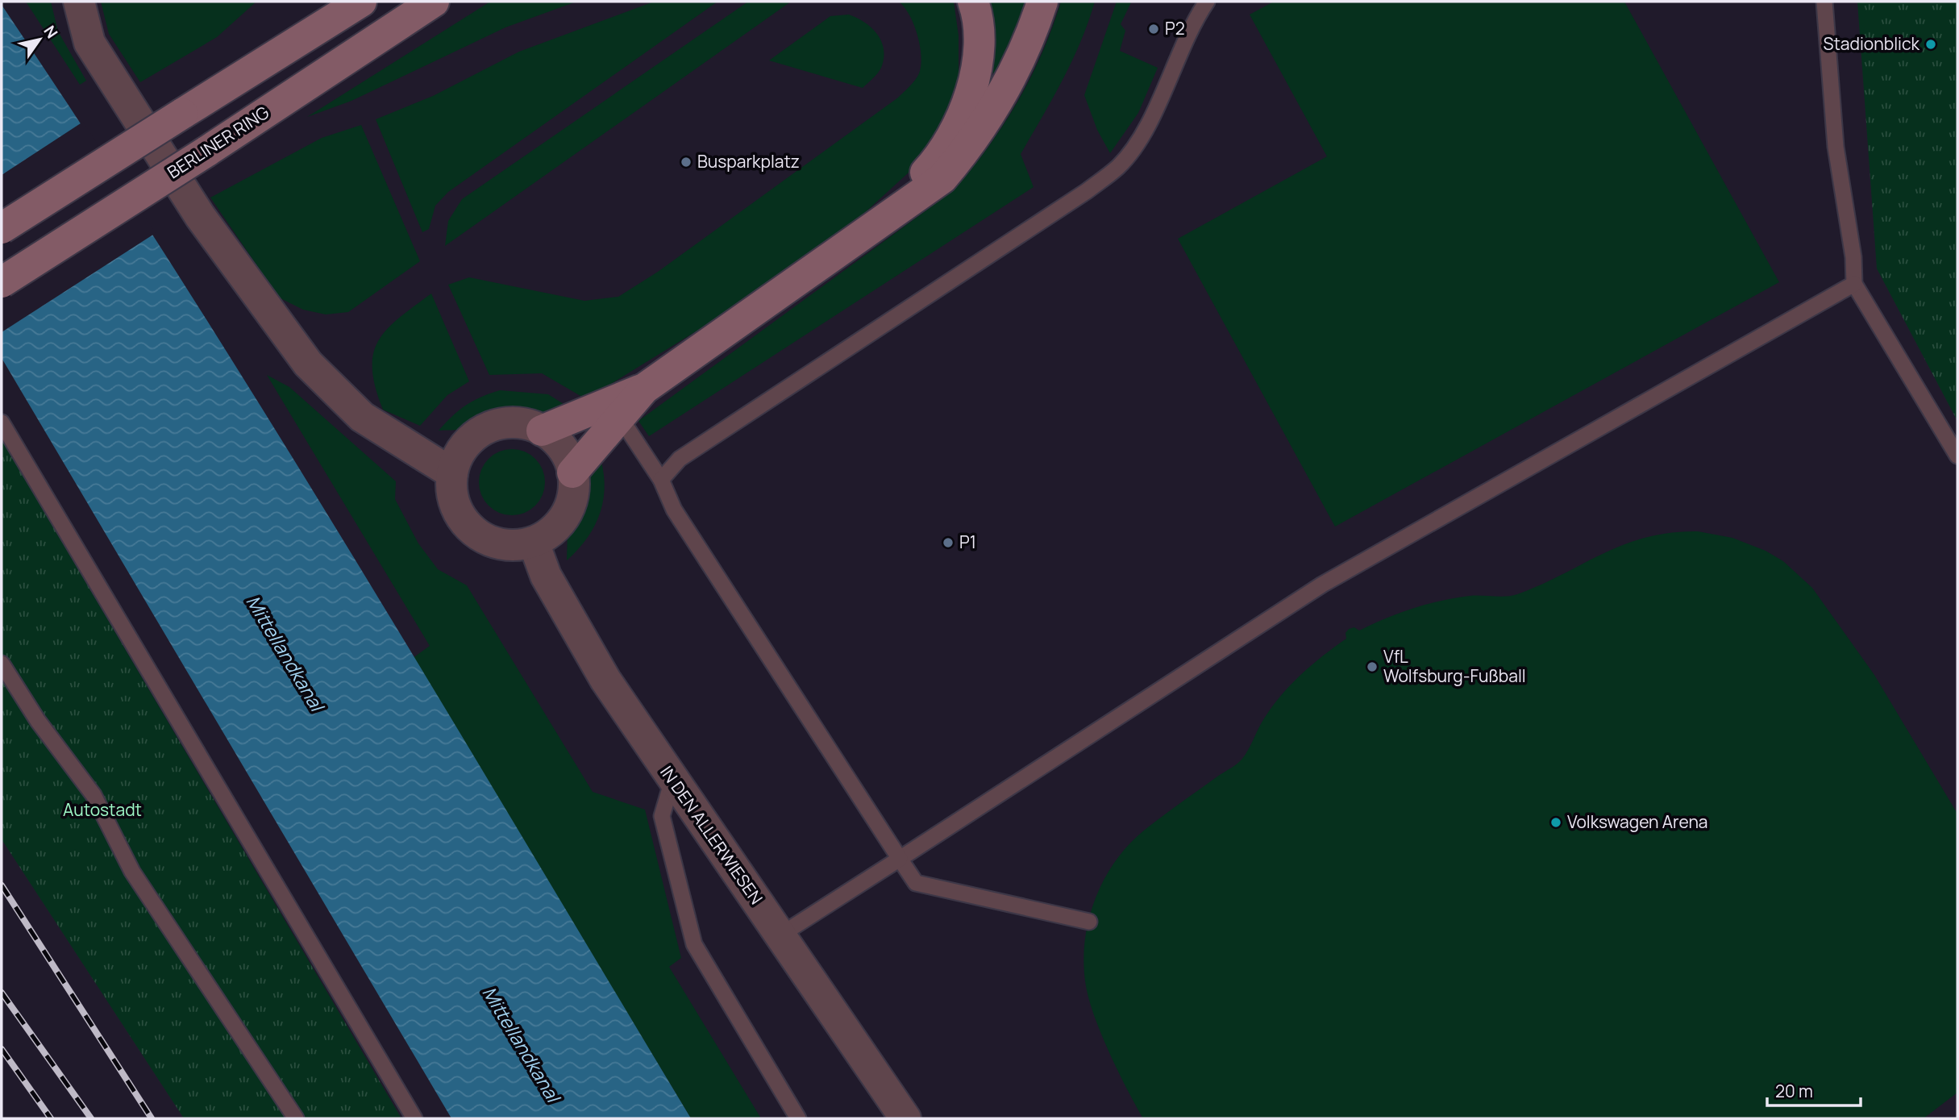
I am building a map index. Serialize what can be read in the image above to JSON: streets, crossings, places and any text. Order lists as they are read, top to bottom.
{
  "streets": {
    "main road": ["BERLINER RING"],
    "street": ["IN DEN ALLERWIESEN"]
  },
  "water": ["Mittellandkanal"],
  "parks": ["Autostadt"],
  "places": [
    "P2",
    "Stadionblick",
    "Busparkplatz",
    "P1",
    "VfL Wolfsburg-Fußball",
    "Volkswagen Arena"
  ],
  "scale_bar": "20 m",
  "north": "top right"
}
